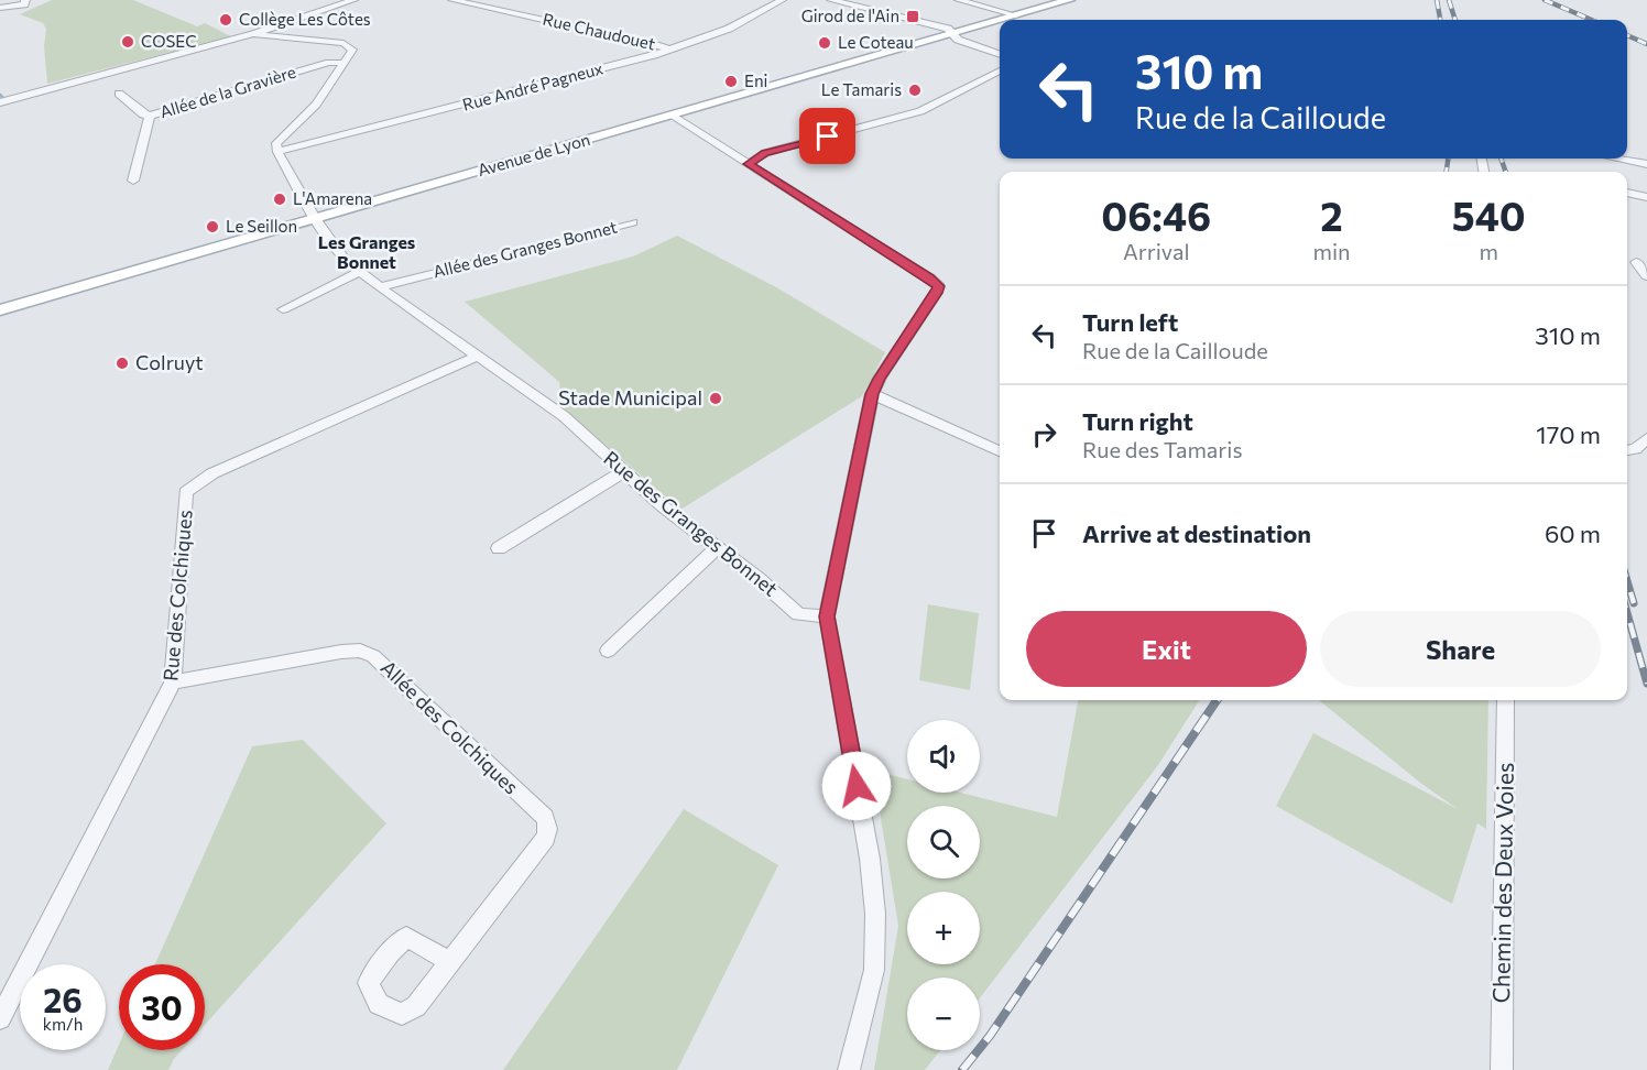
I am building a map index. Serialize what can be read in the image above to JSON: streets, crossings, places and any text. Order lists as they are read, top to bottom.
{
  "streets": {
    "main road": ["Avenue de Lyon"],
    "street": [
      "Rue Chaudouet",
      "Rue André Pagneux",
      "Allée de la Gravière",
      "Allée des Granges Bonnet",
      "Rue des Granges Bonnet",
      "Rue des Colchiques",
      "Allée des Colchiques",
      "Chemin des Deux Voies"
    ]
  },
  "crossings": [
    ["Rue Chaudouet", "Rue André Pagneux"],
    ["Rue André Pagneux", "Rue des Granges Bonnet"],
    ["Avenue de Lyon", "Rue des Granges Bonnet"],
    ["Allée des Granges Bonnet", "Rue des Granges Bonnet"],
    ["Rue des Granges Bonnet", "Rue des Colchiques"],
    ["Rue des Colchiques", "Allée des Colchiques"]
  ],
  "districts": ["Les Granges Bonnet"],
  "places": {
    "transit": ["Girod de l'Ain"],
    "other": [
      "Collège Les Côtes",
      "COSEC",
      "Le Coteau",
      "Eni",
      "Le Tamaris",
      "L'Amarena",
      "Le Seillon",
      "Colruyt",
      "Stade Municipal"
    ]
  },
  "page": {
    "turn": ["310 m", "Rue de la Cailloude"],
    "eta": [
      "06:46",
      "Arrival",
      "2",
      "min",
      "540",
      "m"
    ],
    "list": [
      {
        "name": "Turn left",
        "note": "Rue de la Cailloude",
        "value": "310 m"
      },
      {
        "name": "Turn right",
        "note": "Rue des Tamaris",
        "value": "170 m"
      },
      {
        "name": "Arrive at destination",
        "value": "60 m"
      }
    ],
    "buttons": ["Exit", "Share"],
    "map_buttons": ["+", "−"],
    "speed": "26 km/h",
    "limit": "30"
  }
}
